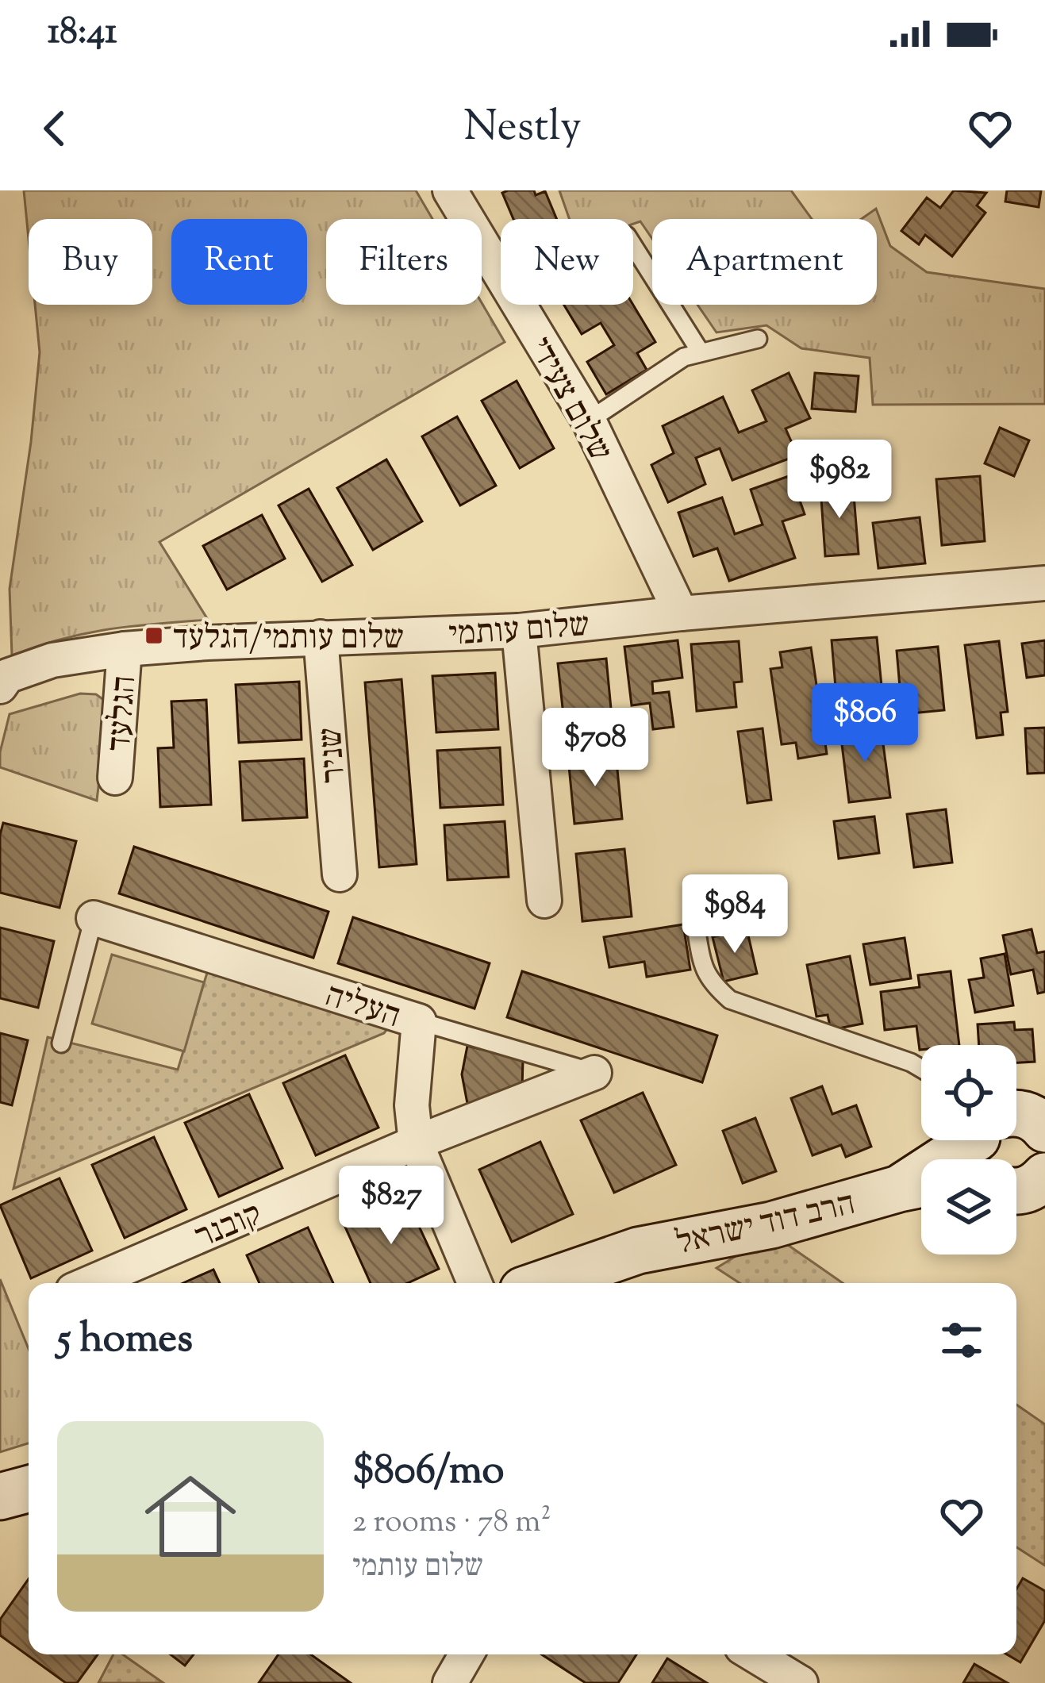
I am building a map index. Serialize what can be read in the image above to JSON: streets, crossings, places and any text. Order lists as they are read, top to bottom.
{
  "streets": {
    "street": [
      "שלום צעידי",
      "שלום עותמי",
      "הגלעד",
      "שניר",
      "העליה",
      "הרב דוד ישראל",
      "קובנר"
    ]
  },
  "crossings": [
    ["שלום צעידי", "שלום עותמי"],
    ["שלום עותמי", "הגלעד"],
    ["שלום עותמי", "שניר"],
    ["העליה", "קובנר"]
  ],
  "places": {
    "transit": ["שלום עותמי/הגלעד"]
  },
  "page": {
    "status": "18:41",
    "header": "Nestly",
    "chip": [
      "Buy",
      "Rent",
      "Filters",
      "New",
      "Apartment"
    ],
    "price": [
      "$982",
      "$806",
      "$708",
      "$984",
      "$827"
    ],
    "heading": "5 homes",
    "list": [
      {
        "name": "$806/mo",
        "note": "2 rooms · 78 m² · שלום עותמי"
      }
    ]
  }
}
